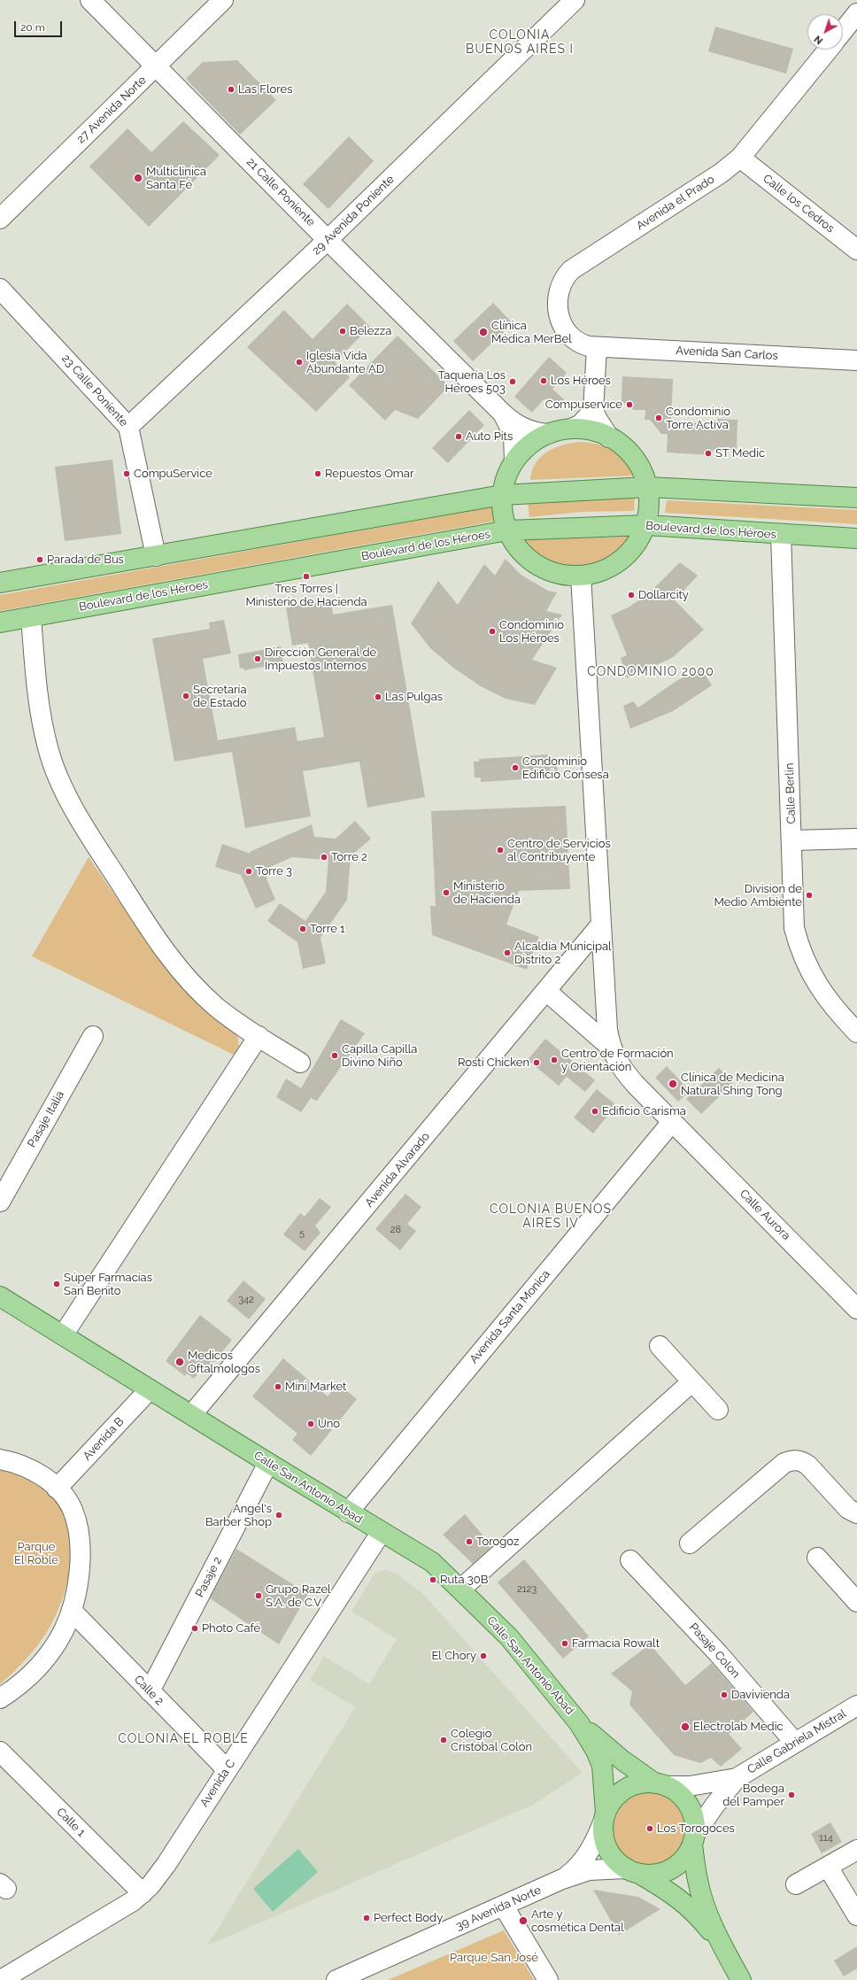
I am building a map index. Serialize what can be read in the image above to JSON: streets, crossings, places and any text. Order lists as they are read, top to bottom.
{
  "streets": {
    "main road": ["Boulevard de los Héroes", "Calle San Antonio Abad"],
    "street": [
      "27 Avenida Norte",
      "21 Calle Poniente",
      "Avenida el Prado",
      "Calle los Cedros",
      "29 Avenida Poniente",
      "Avenida San Carlos",
      "23 Calle Poniente",
      "Calle Berlin",
      "Pasaje Italia",
      "Avenida Alvarado",
      "Calle Aurora",
      "Avenida Santa Monica",
      "Avenida B",
      "Pasaje 2",
      "Pasaje Colon",
      "Calle 2",
      "Calle Gabriela Mistral",
      "Avenida C",
      "Calle 1",
      "39 Avenida Norte"
    ]
  },
  "crossings": [
    ["27 Avenida Norte", "21 Calle Poniente"],
    ["21 Calle Poniente", "29 Avenida Poniente"],
    ["Avenida el Prado", "Calle los Cedros"],
    ["Avenida el Prado", "Avenida San Carlos"],
    ["29 Avenida Poniente", "23 Calle Poniente"],
    ["Boulevard de los Héroes", "Calle Berlin"],
    ["Avenida Alvarado", "Calle San Antonio Abad"],
    ["Calle Aurora", "Avenida Santa Monica"],
    ["Avenida Santa Monica", "Calle San Antonio Abad"],
    ["Avenida B", "Calle San Antonio Abad"],
    ["Calle San Antonio Abad", "Pasaje 2"],
    ["Calle San Antonio Abad", "Calle Gabriela Mistral"],
    ["Calle San Antonio Abad", "Avenida C"],
    ["Calle San Antonio Abad", "39 Avenida Norte"],
    ["Pasaje 2", "Calle 2"],
    ["Pasaje Colon", "Calle Gabriela Mistral"],
    ["Calle 2", "Avenida C"],
    ["Calle Gabriela Mistral", "39 Avenida Norte"],
    ["Avenida C", "Calle 1"]
  ],
  "districts": [
    "COLONIA BUENOS AIRES I",
    "CONDOMINIO 2000",
    "COLONIA BUENOS AIRES IV",
    "COLONIA EL ROBLE"
  ],
  "parks": ["Parque El Roble", "Parque San José"],
  "places": [
    "Las Flores",
    "Multiclinica Santa Fé",
    "Belezza",
    "Clínica Médica MerBel",
    "Iglesia Vida Abundante AD",
    "Los Héroes",
    "Taquería Los Heroes 503",
    "Compuservice",
    "Condominio Torre Activa",
    "Auto Pits",
    "ST Medic",
    "CompuService",
    "Repuestos Omar",
    "Parada de Bus",
    "Tres Torres | Ministerio de Hacienda",
    "Dollarcity",
    "Condominio Los Héroes",
    "Dirección General de Impuestos Internos",
    "Secretaría de Estado",
    "Las Pulgas",
    "Condominio Edificio Consesa",
    "Centro de Servicios al Contribuyente",
    "Torre 2",
    "Torre 3",
    "Ministerio de Hacienda",
    "Division de Medio Ambiente",
    "Torre 1",
    "Alcaldía Municipal Distrito 2",
    "Capilla Capilla Divino Niño",
    "Centro de Formación y Orientación",
    "Rosti Chicken",
    "Clínica de Medicina Natural Shing Tong",
    "Edificio Carisma",
    "Súper Farmacias San Benito",
    "Medicos Oftalmologos",
    "Mini Market",
    "Uno",
    "Angel's Barber Shop",
    "Torogoz",
    "Ruta 30B",
    "Grupo Razel S.A. de C.V.",
    "Photo Café",
    "Farmacia Rowalt",
    "El Chory",
    "Davivienda",
    "Electrolab Medic",
    "Colegio Cristóbal Colón",
    "Bodega del Pamper",
    "Los Torogoces",
    "Perfect Body",
    "Arte y cosmética Dental"
  ],
  "house_numbers": [
    "28",
    "5",
    "342",
    "2123",
    "114"
  ],
  "scale_bar": "20 m",
  "north": "bottom left"
}
